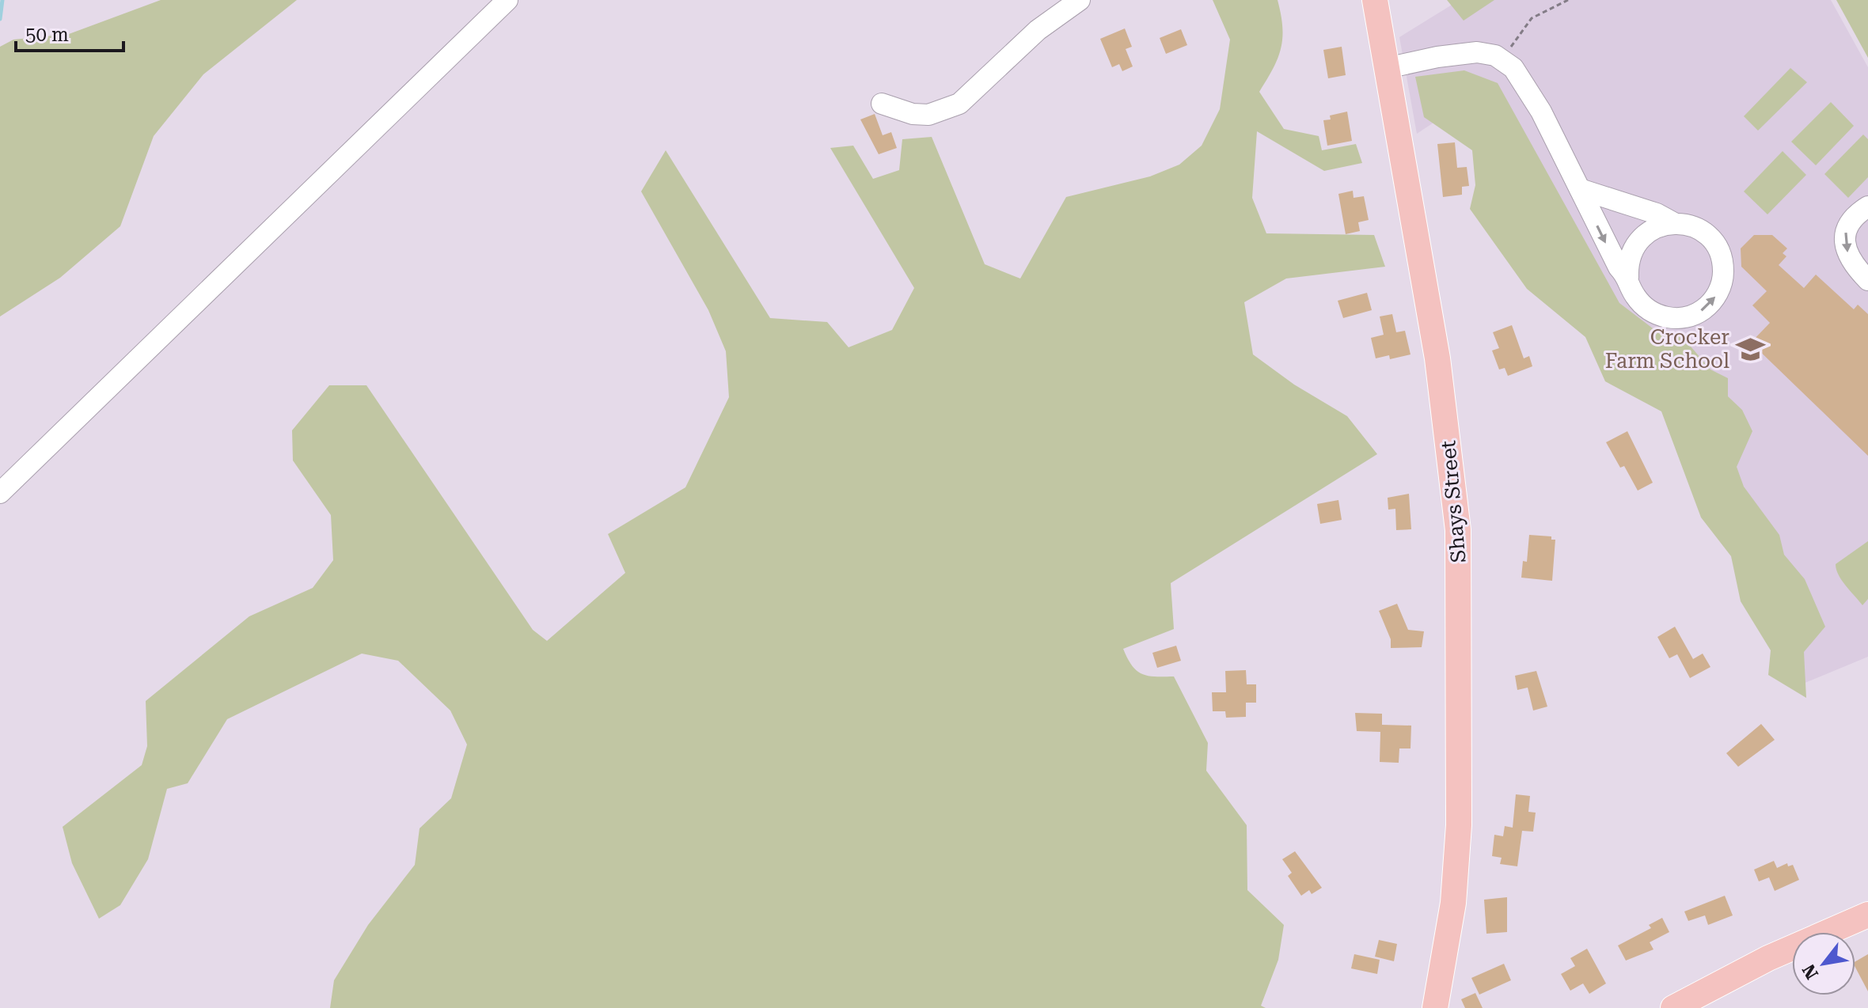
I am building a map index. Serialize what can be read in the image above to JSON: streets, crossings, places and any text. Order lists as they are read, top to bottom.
{
  "streets": {
    "main road": ["Shays Street"]
  },
  "places": {
    "school or university": ["Crocker Farm School"]
  },
  "scale_bar": "50 m",
  "north": "bottom left"
}
